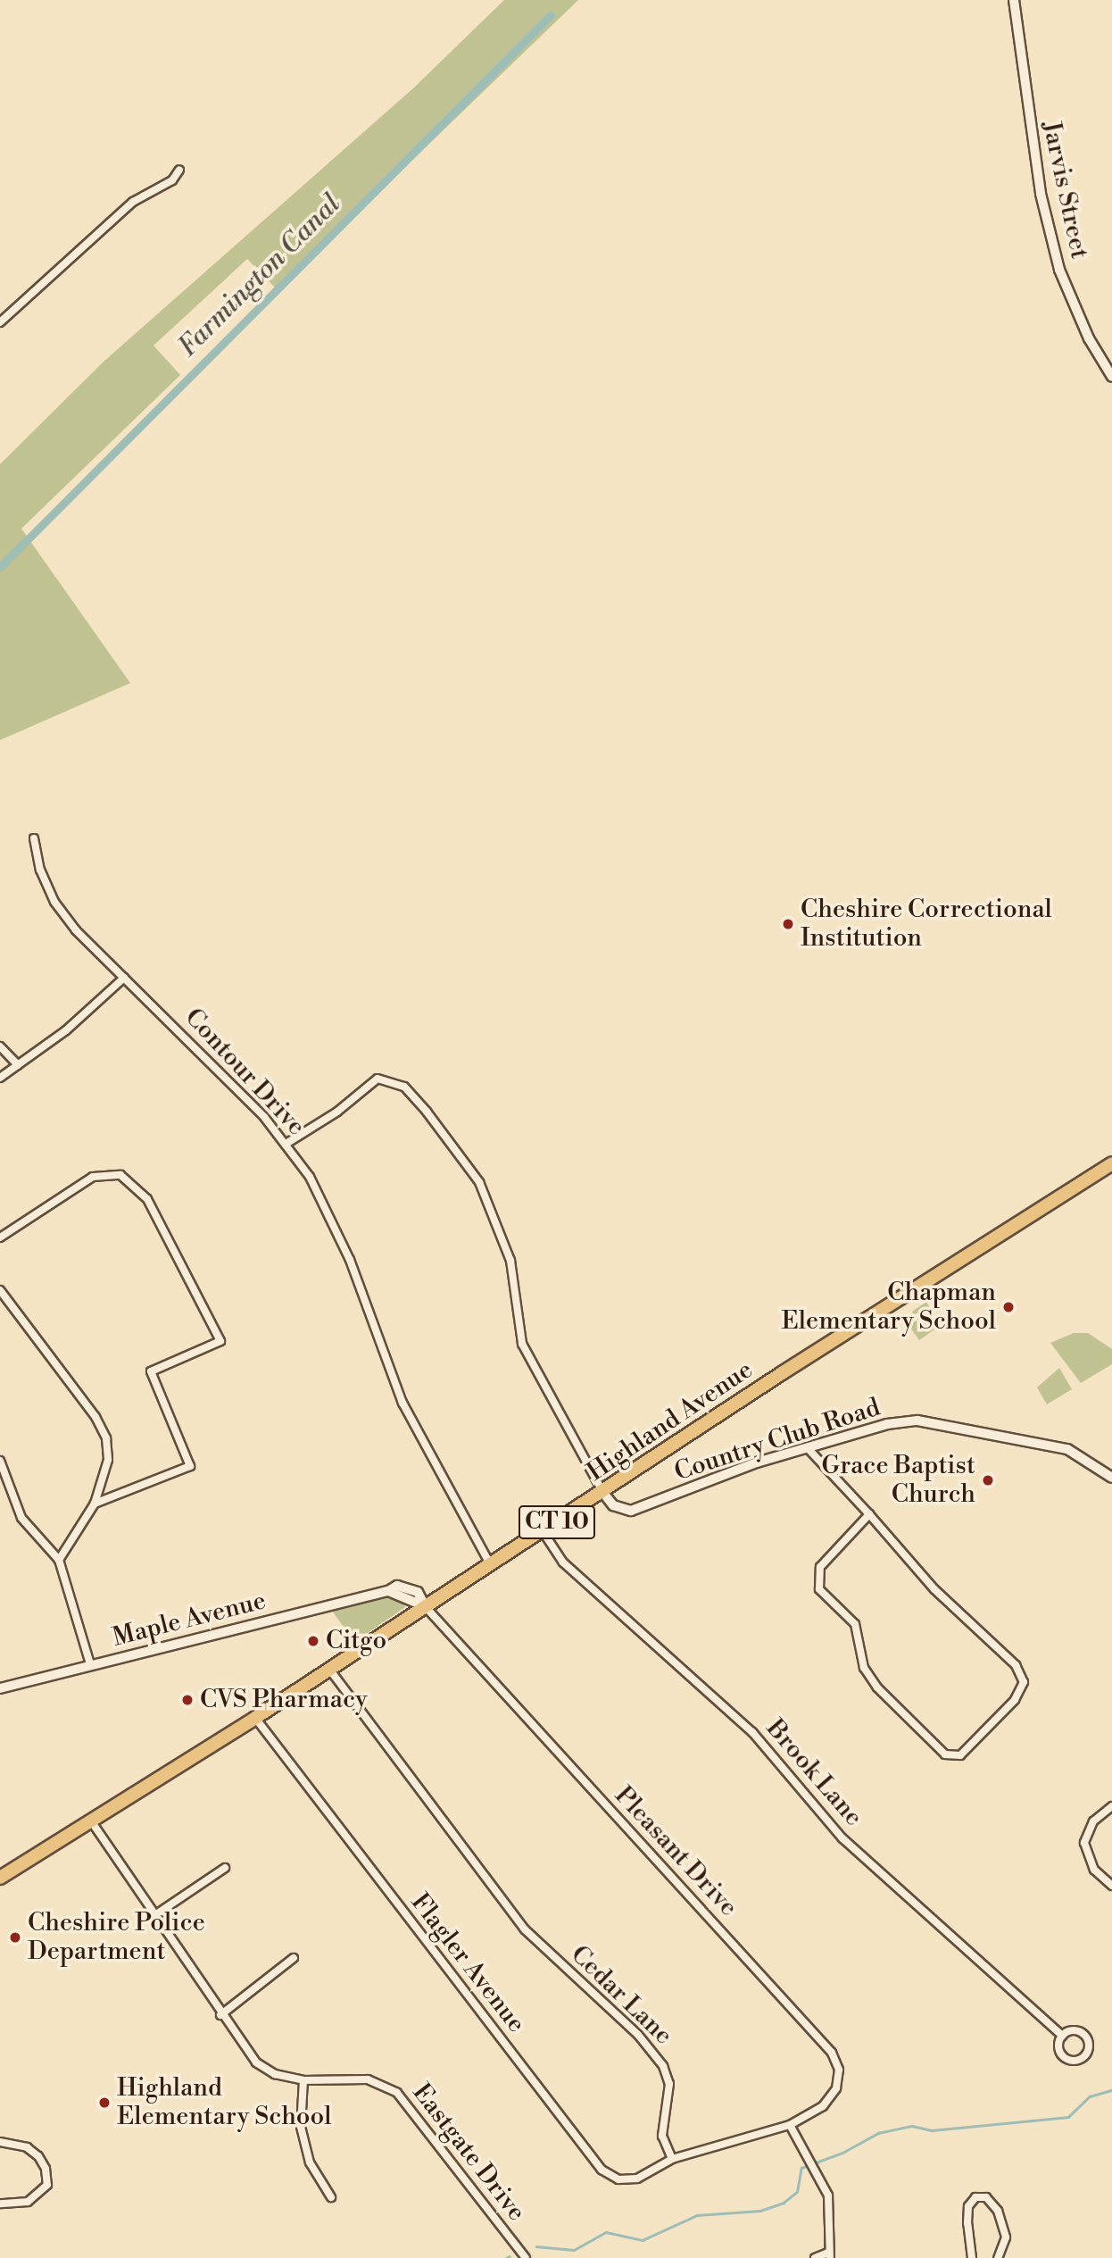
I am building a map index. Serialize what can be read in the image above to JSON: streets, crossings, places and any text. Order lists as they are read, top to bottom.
{
  "streets": {
    "highway": ["Highland Avenue", "CT 10"],
    "street": [
      "Jarvis Street",
      "Contour Drive",
      "Country Club Road",
      "Maple Avenue",
      "Brook Lane",
      "Pleasant Drive",
      "Flagler Avenue",
      "Cedar Lane",
      "Eastgate Drive"
    ]
  },
  "crossings": [
    ["Contour Drive", "Highland Avenue"],
    ["Highland Avenue", "Country Club Road"],
    ["Highland Avenue", "Maple Avenue"],
    ["Highland Avenue", "Brook Lane"],
    ["Highland Avenue", "Pleasant Drive"],
    ["Highland Avenue", "Flagler Avenue"],
    ["Highland Avenue", "Cedar Lane"],
    ["Highland Avenue", "Eastgate Drive"],
    ["Maple Avenue", "Pleasant Drive"],
    ["Flagler Avenue", "Cedar Lane"]
  ],
  "water": ["Farmington Canal"],
  "places": [
    "Cheshire Correctional Institution",
    "Chapman Elementary School",
    "Grace Baptist Church",
    "Citgo",
    "CVS Pharmacy",
    "Cheshire Police Department",
    "Highland Elementary School"
  ]
}
